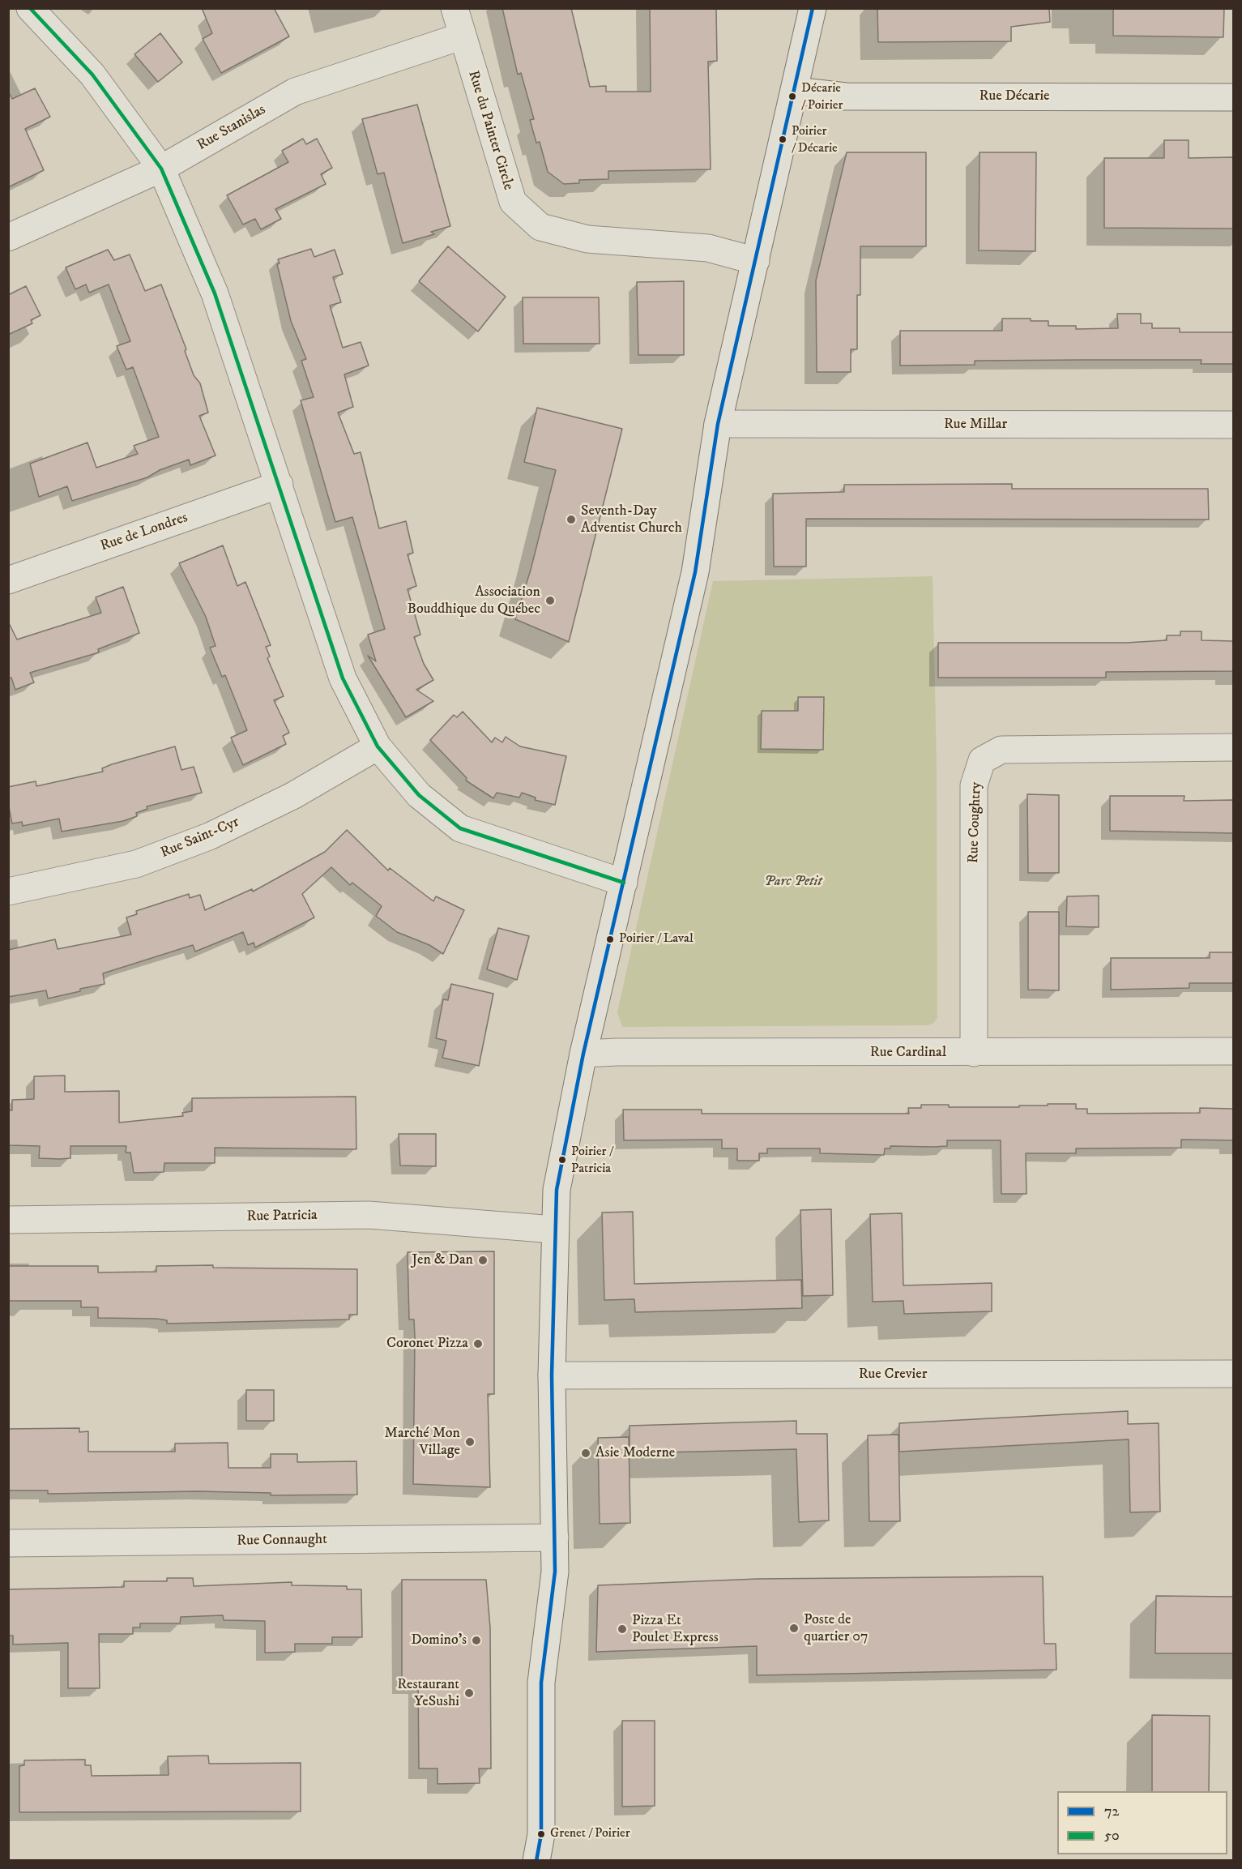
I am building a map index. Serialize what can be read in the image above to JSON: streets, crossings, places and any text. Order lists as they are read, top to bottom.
{
  "streets": {
    "street": [
      "Rue Décarie",
      "Rue Stanislas",
      "Rue du Painter Circle",
      "Rue Millar",
      "Rue de Londres",
      "Rue Coughtry",
      "Rue Saint-Cyr",
      "Rue Cardinal",
      "Rue Patricia",
      "Rue Crevier",
      "Rue Connaught"
    ]
  },
  "crossings": [
    ["Rue Stanislas", "Rue du Painter Circle"],
    ["Rue Coughtry", "Rue Cardinal"]
  ],
  "parks": ["Parc Petit"],
  "places": [
    "Décarie / Poirier",
    "Poirier / Décarie",
    "Seventh-Day Adventist Church",
    "Association Bouddhique du Québec",
    "Poirier / Laval",
    "Poirier / Patricia",
    "Jen & Dan",
    "Coronet Pizza",
    "Marché Mon Village",
    "Asie Moderne",
    "Poste de quartier 07",
    "Pizza Et Poulet Express",
    "Domino's",
    "Restaurant YeSushi",
    "Grenet / Poirier"
  ],
  "lines": ["transit line 72", "transit line 50"],
  "legend": ["72", "50"]
}
